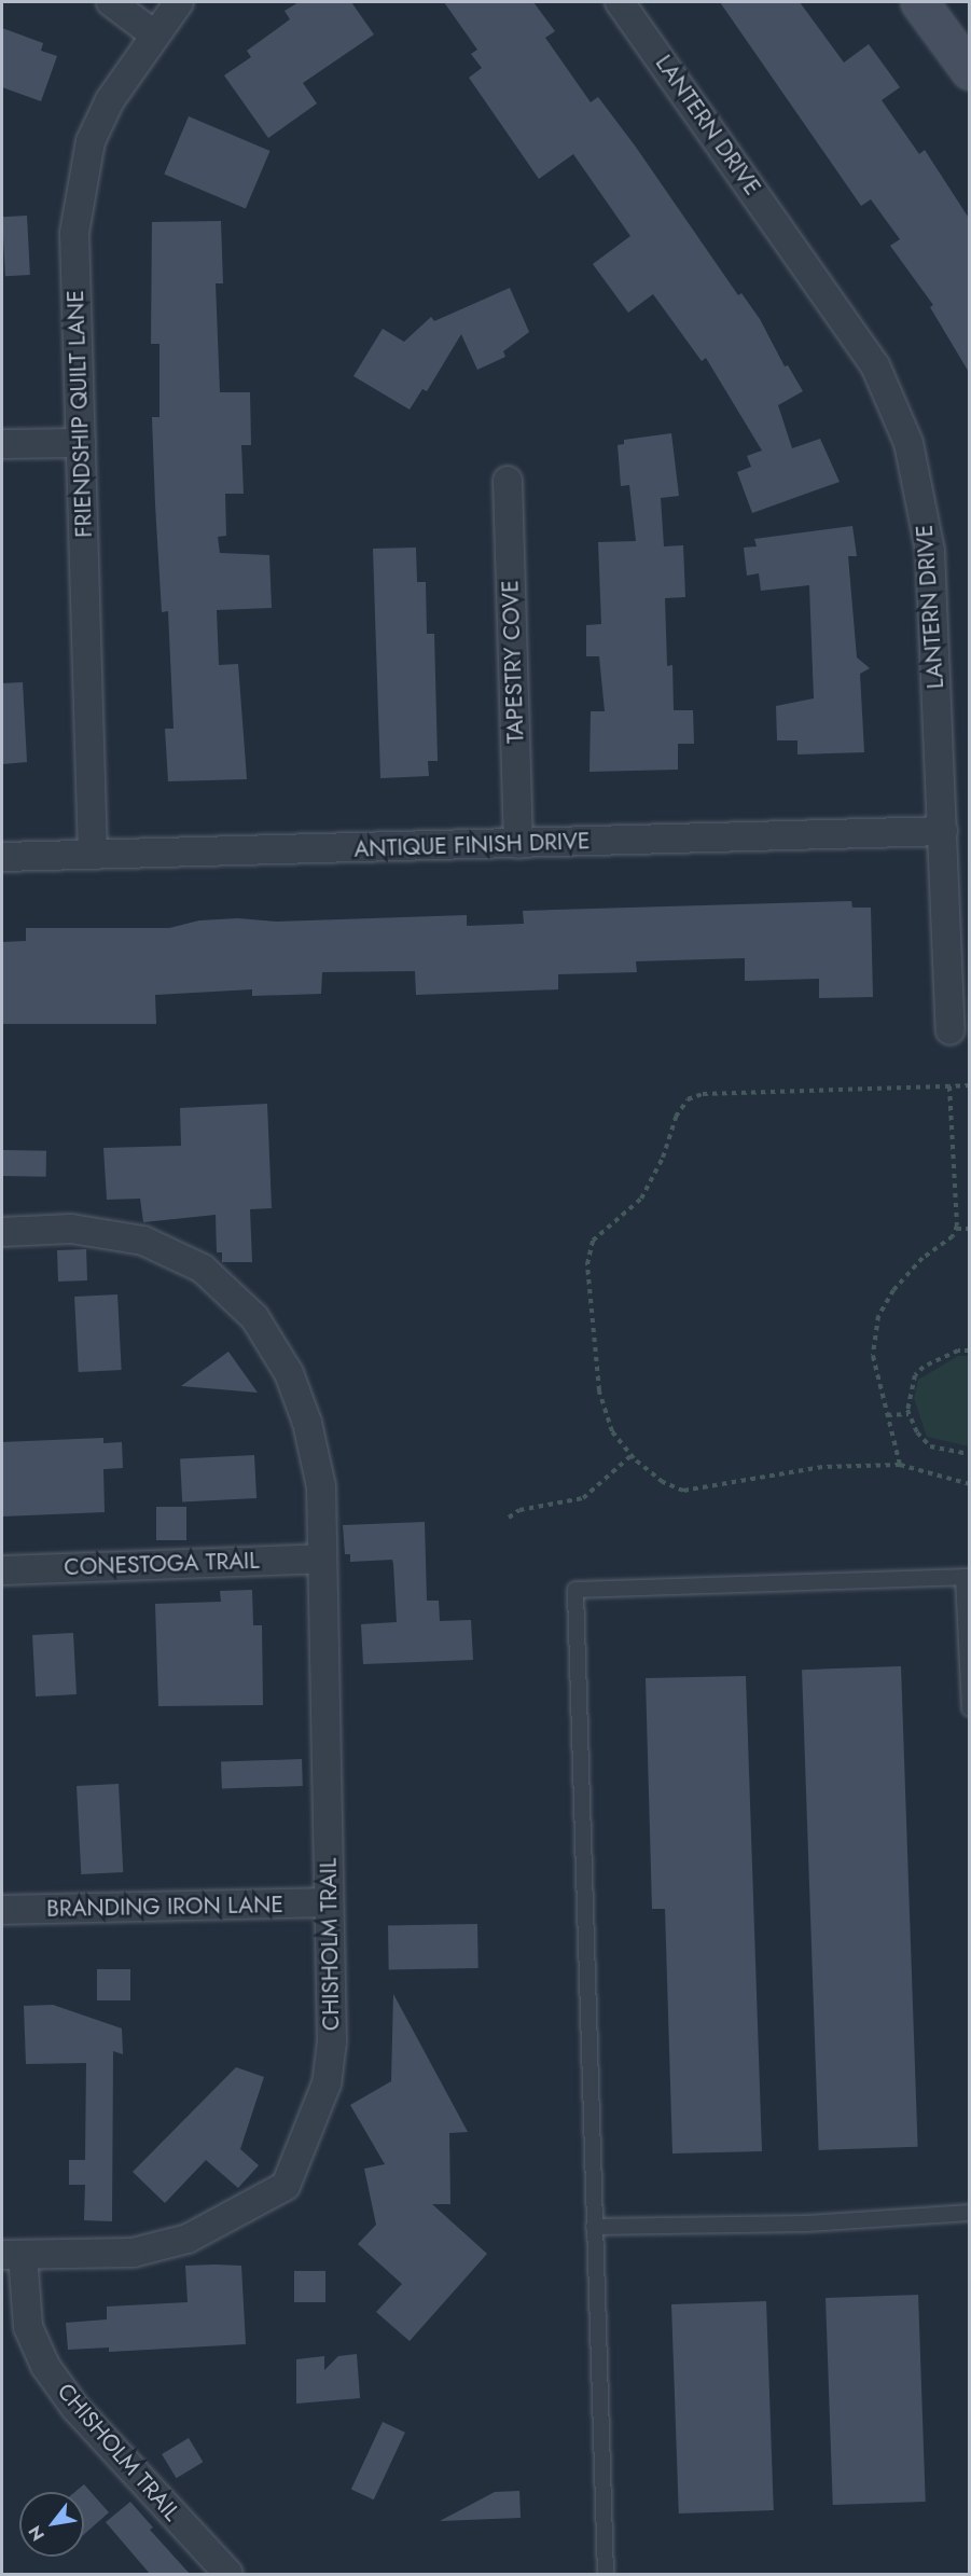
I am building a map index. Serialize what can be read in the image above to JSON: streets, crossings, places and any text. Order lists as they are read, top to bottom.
{
  "streets": {
    "street": [
      "LANTERN DRIVE",
      "FRIENDSHIP QUILT LANE",
      "TAPESTRY COVE",
      "ANTIQUE FINISH DRIVE",
      "CONESTOGA TRAIL",
      "BRANDING IRON LANE",
      "CHISHOLM TRAIL"
    ]
  },
  "crossings": [
    ["LANTERN DRIVE", "ANTIQUE FINISH DRIVE"],
    ["FRIENDSHIP QUILT LANE", "ANTIQUE FINISH DRIVE"],
    ["TAPESTRY COVE", "ANTIQUE FINISH DRIVE"],
    ["CONESTOGA TRAIL", "CHISHOLM TRAIL"],
    ["BRANDING IRON LANE", "CHISHOLM TRAIL"]
  ],
  "north": "bottom left"
}
